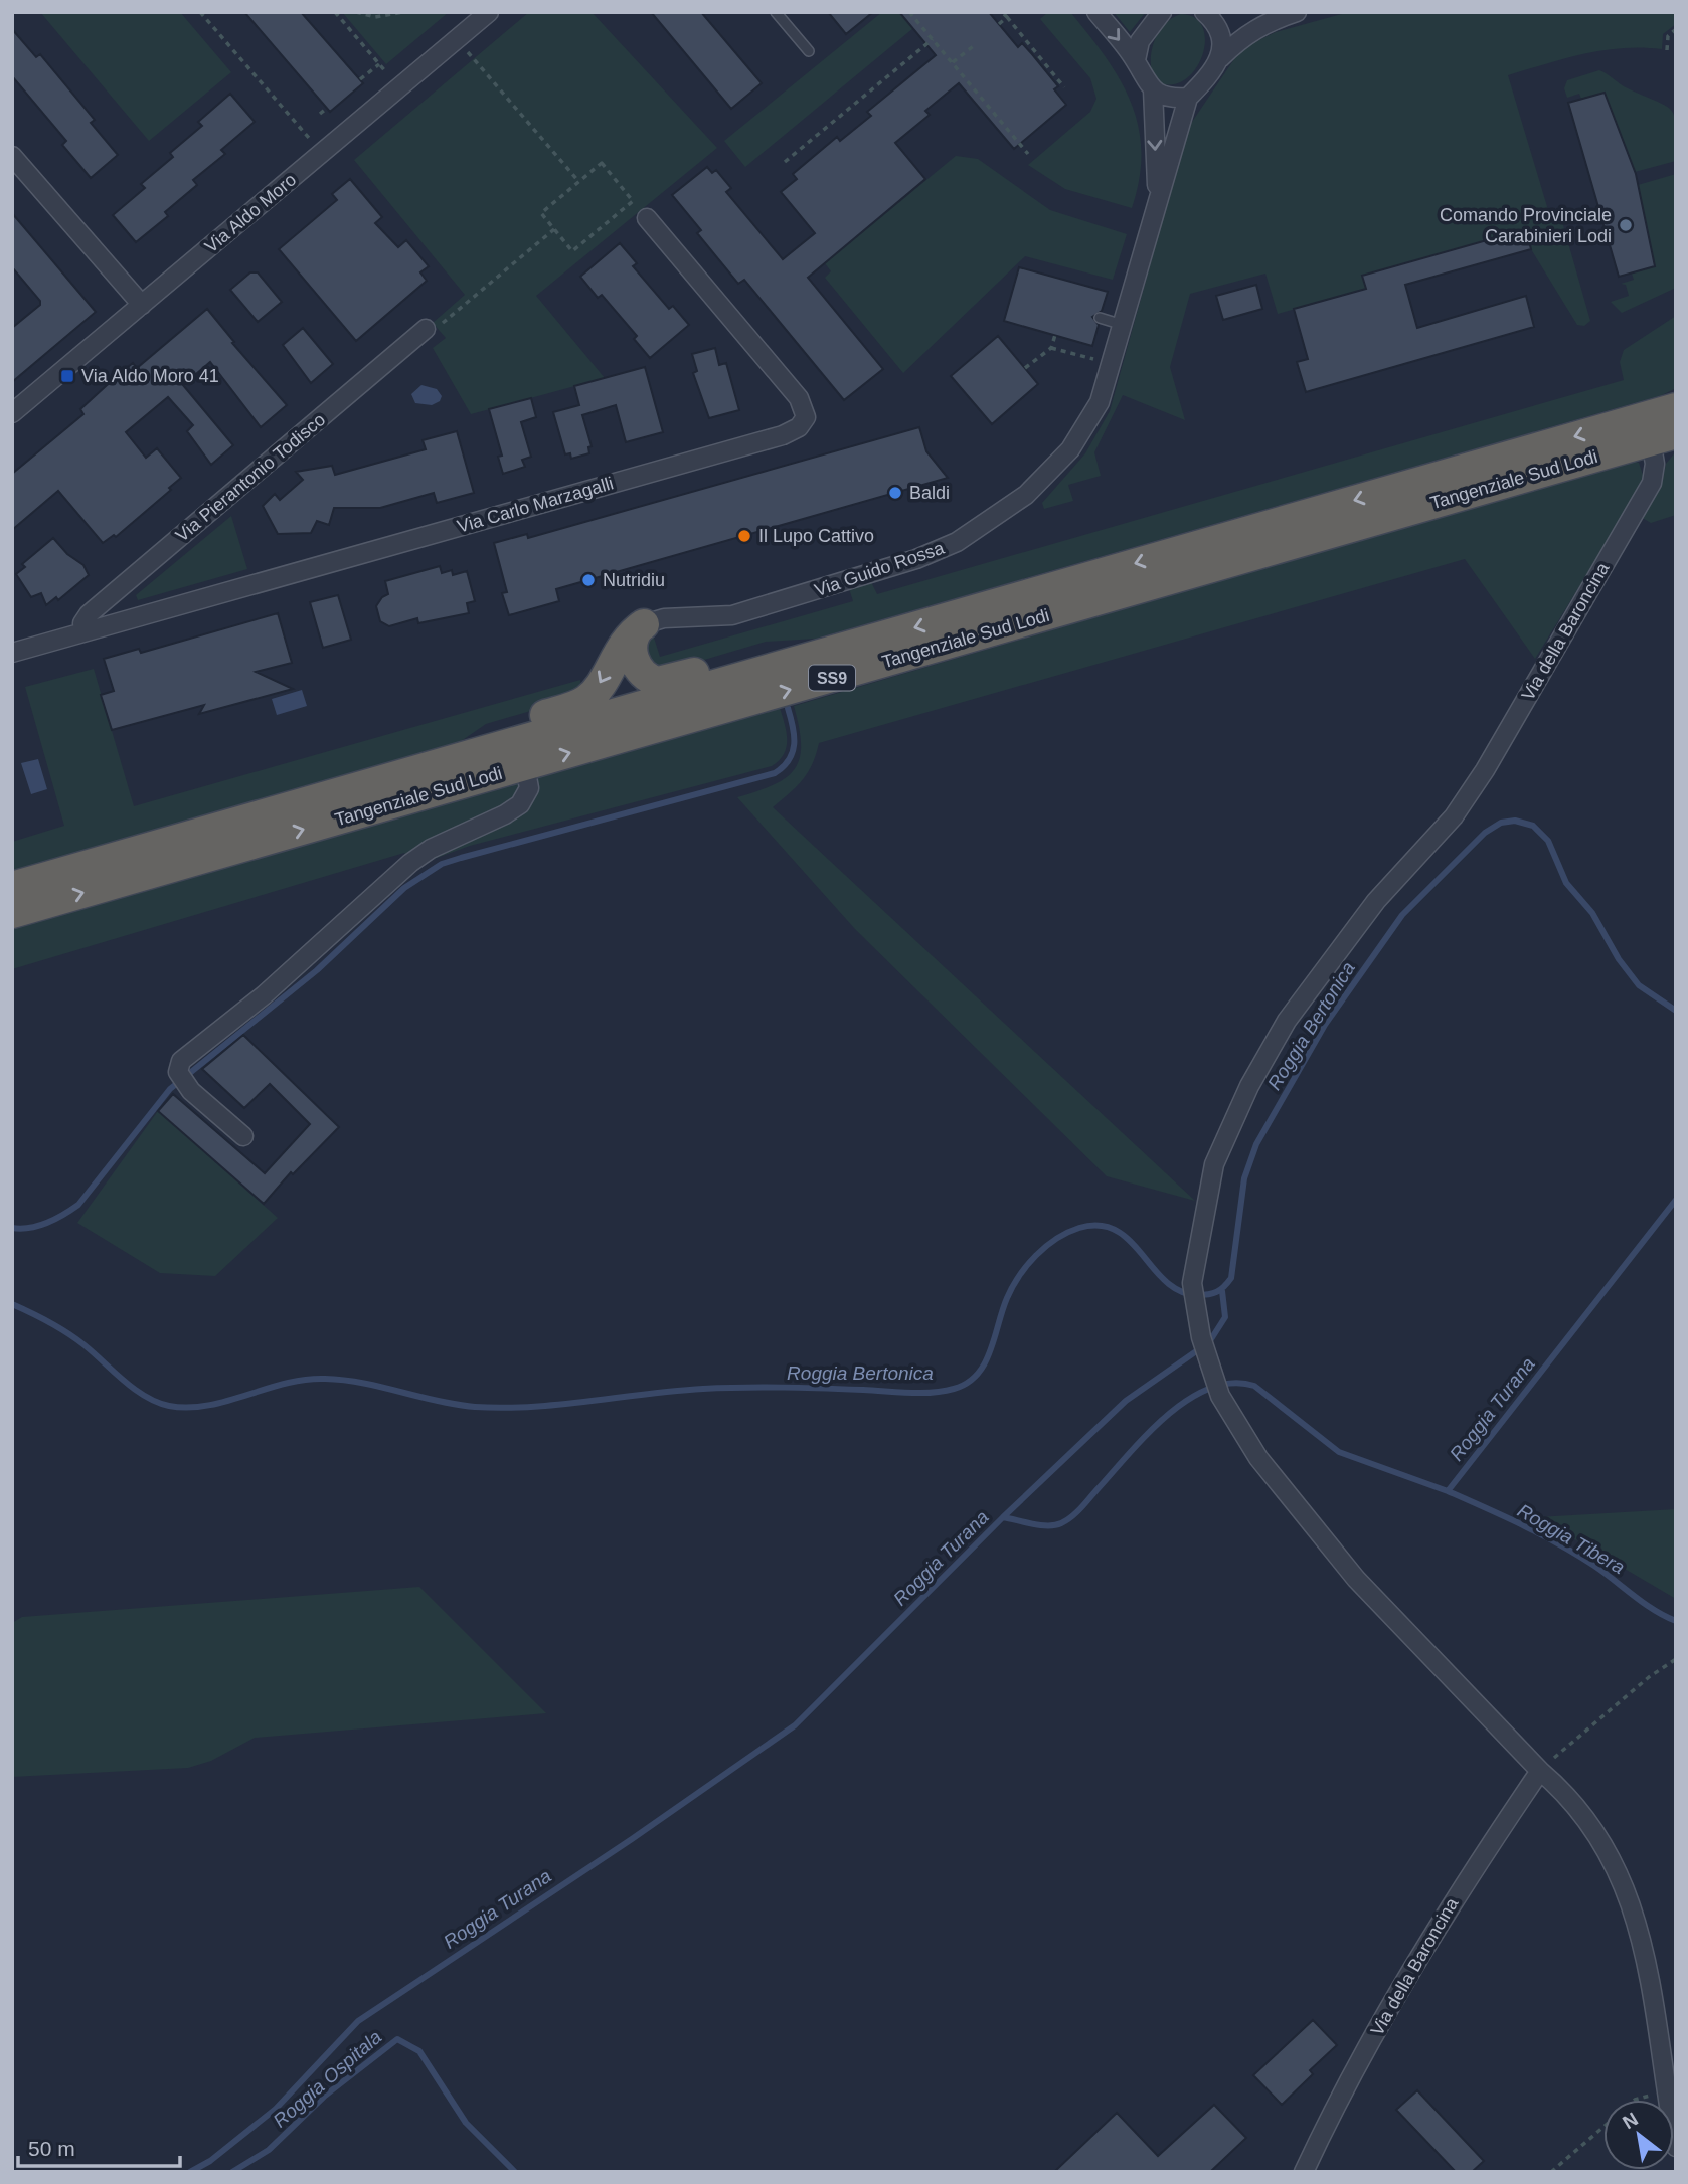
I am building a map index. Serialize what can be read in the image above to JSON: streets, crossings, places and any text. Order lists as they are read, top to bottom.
{
  "streets": {
    "highway": ["Tangenziale Sud Lodi", "SS9"],
    "street": [
      "Via Aldo Moro",
      "Via Pierantonio Todisco",
      "Via Carlo Marzagalli",
      "Via Guido Rossa",
      "Via della Baroncina"
    ]
  },
  "crossings": [
    ["Via Pierantonio Todisco", "Via Carlo Marzagalli"],
    ["Tangenziale Sud Lodi", "Via della Baroncina"]
  ],
  "water": [
    "Roggia Bertonica",
    "Roggia Turana",
    "Roggia Tibera",
    "Roggia Ospitala"
  ],
  "places": {
    "other": [
      "Comando Provinciale Carabinieri Lodi",
      "Baldi",
      "Il Lupo Cattivo",
      "Nutridiu"
    ],
    "transit": ["Via Aldo Moro 41"]
  },
  "scale_bar": "50 m",
  "north": "top left"
}
